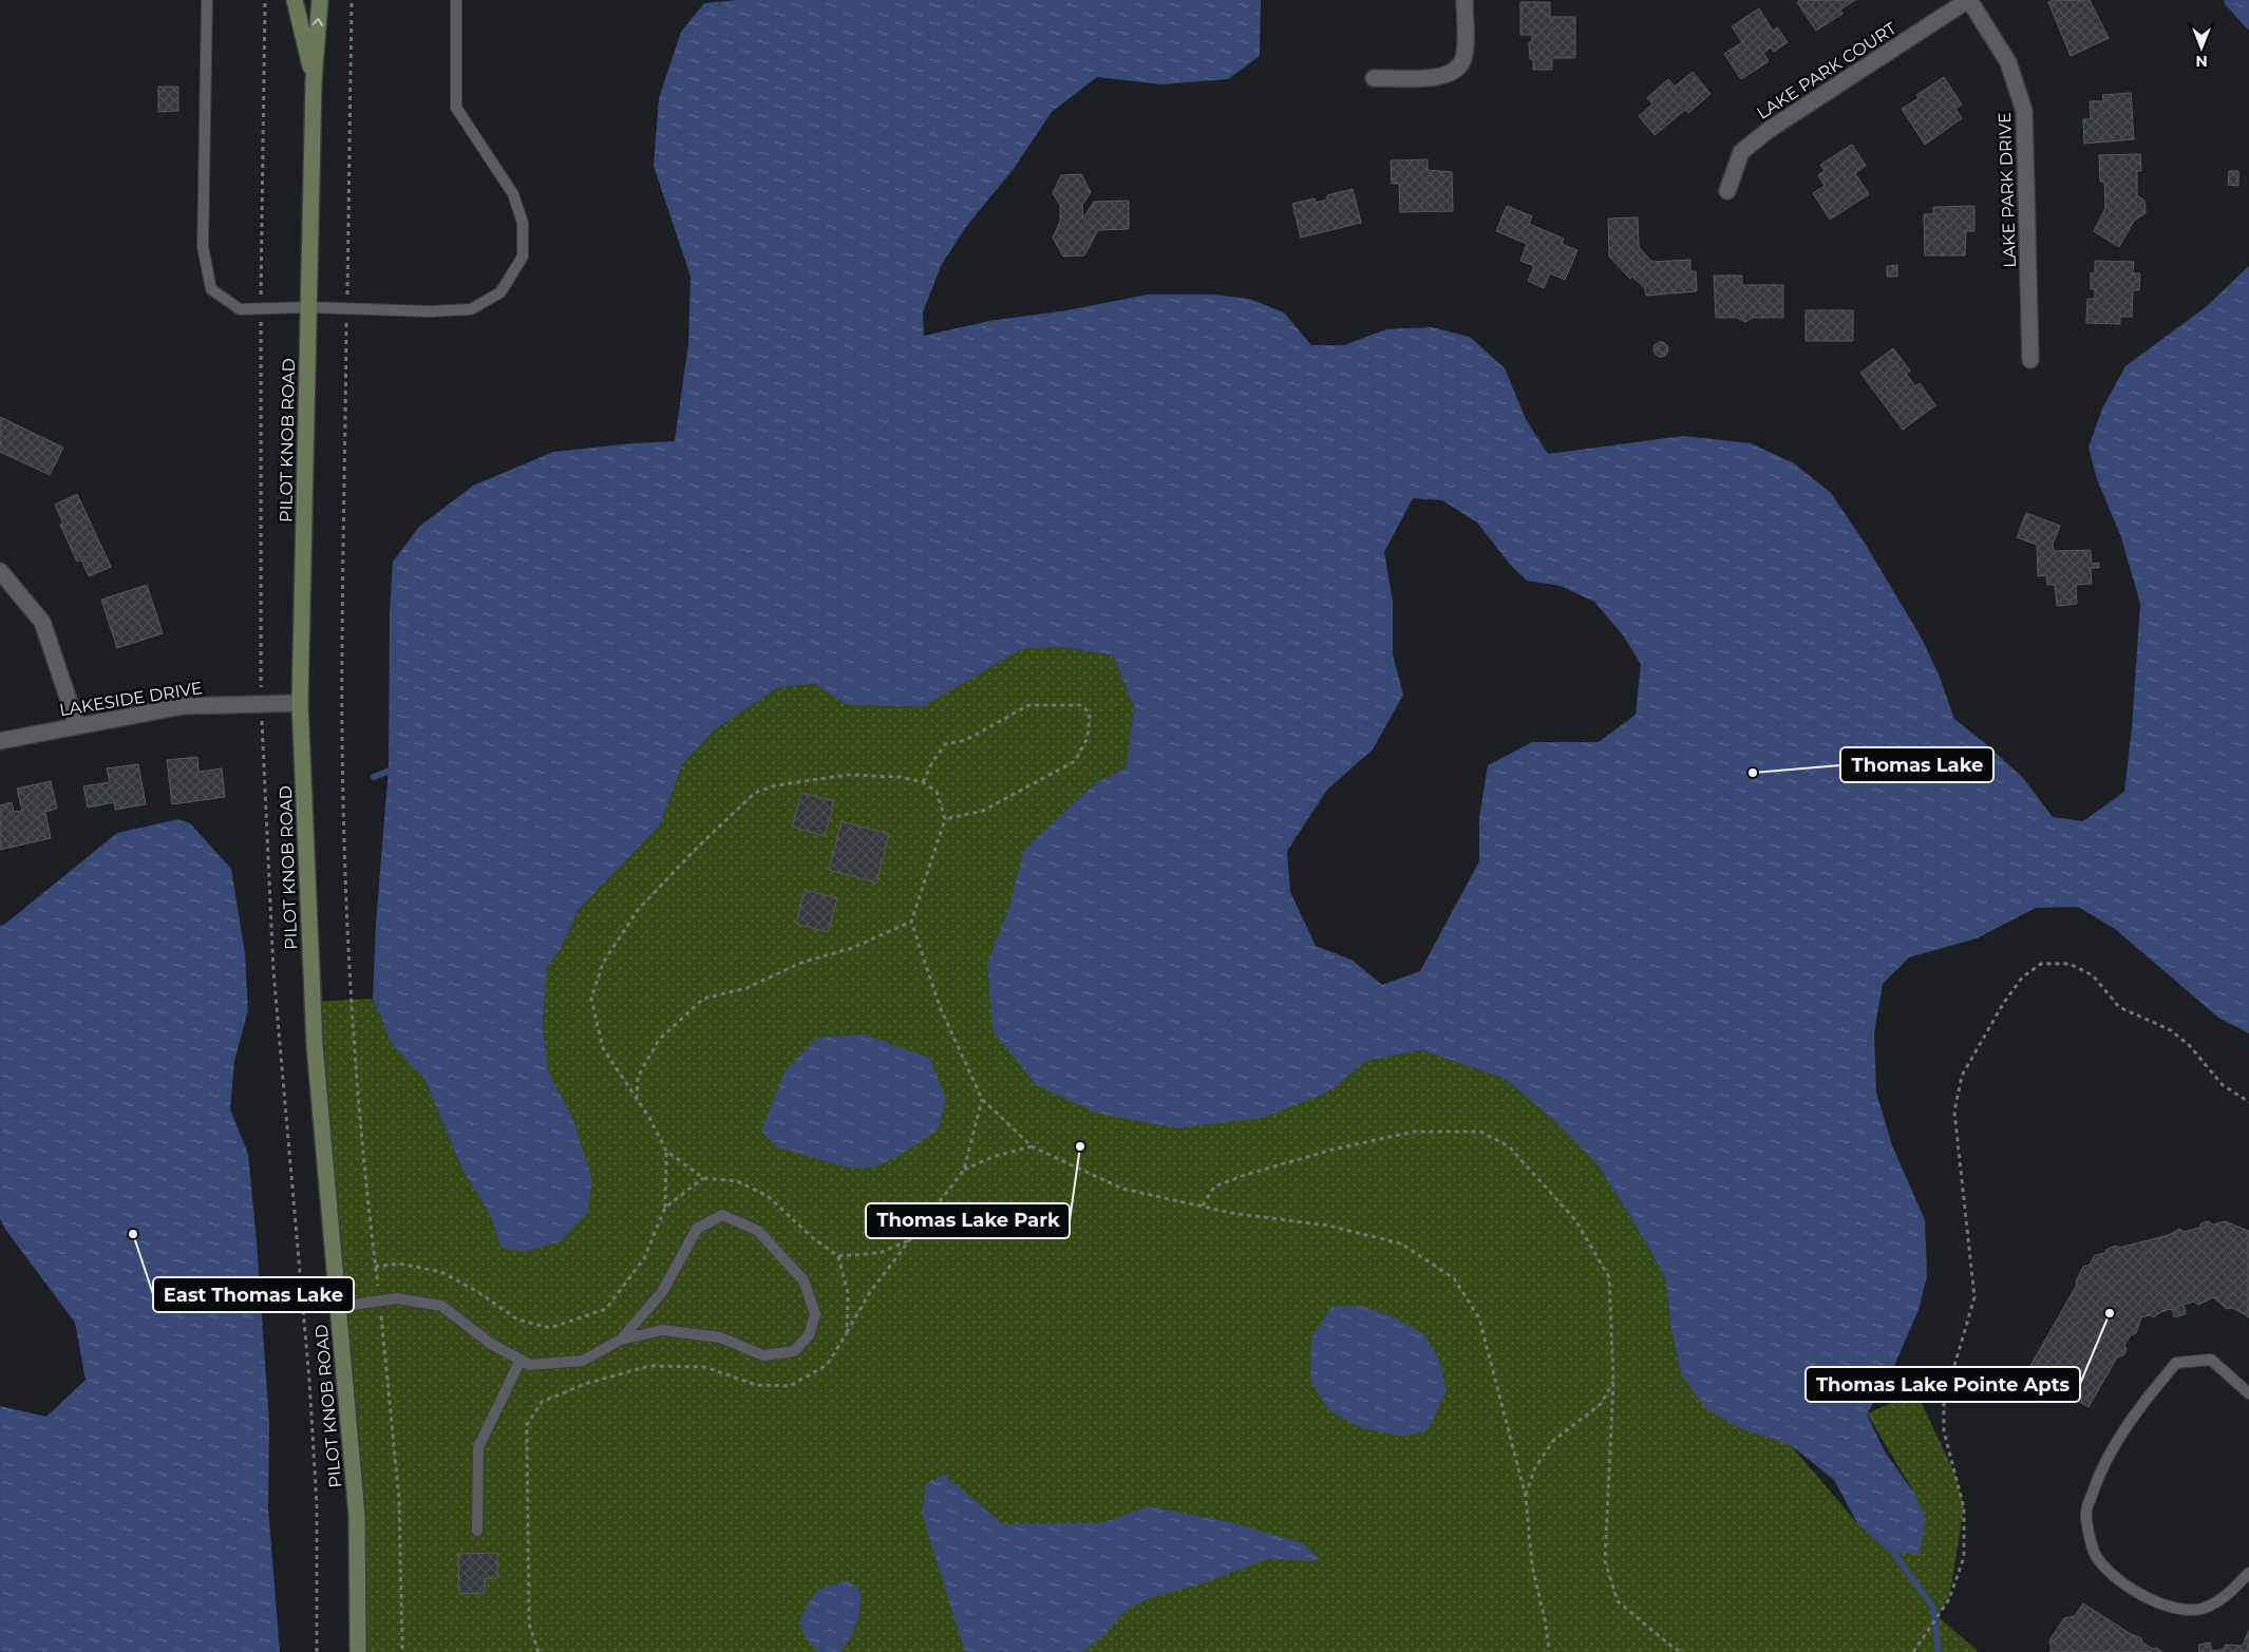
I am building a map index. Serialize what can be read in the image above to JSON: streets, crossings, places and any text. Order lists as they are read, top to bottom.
{
  "streets": {
    "main road": ["PILOT KNOB ROAD"],
    "street": ["LAKE PARK COURT", "LAKE PARK DRIVE", "LAKESIDE DRIVE"]
  },
  "crossings": [
    ["LAKE PARK COURT", "LAKE PARK DRIVE"],
    ["PILOT KNOB ROAD", "LAKESIDE DRIVE"]
  ],
  "places": [
    "Thomas Lake",
    "Thomas Lake Park",
    "East Thomas Lake",
    "Thomas Lake Pointe Apts"
  ],
  "north": "bottom"
}
